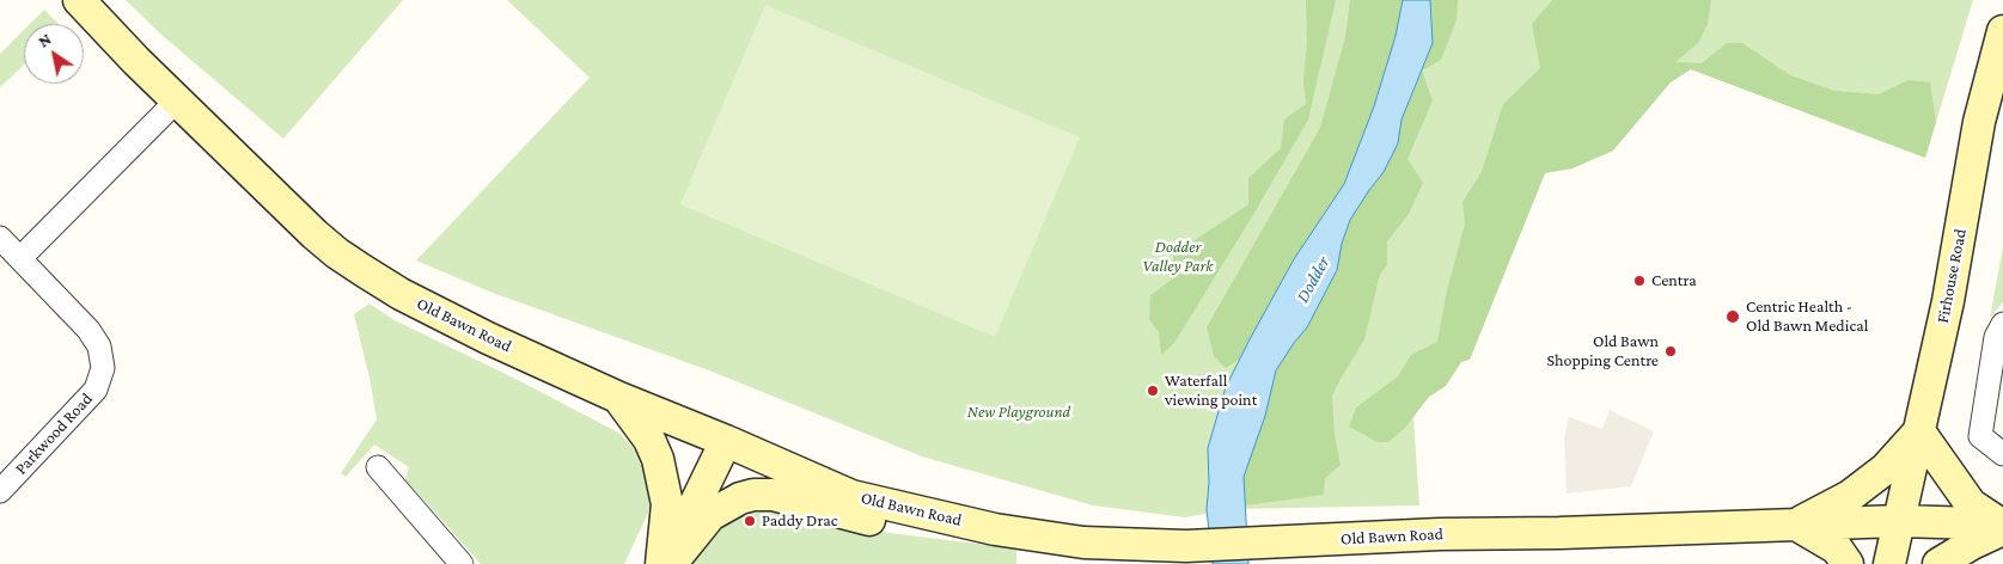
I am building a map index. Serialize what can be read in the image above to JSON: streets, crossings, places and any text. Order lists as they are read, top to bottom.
{
  "streets": {
    "main road": ["Firhouse Road", "Old Bawn Road"],
    "street": ["Parkwood Road"]
  },
  "crossings": [
    ["Firhouse Road", "Old Bawn Road"]
  ],
  "water": ["Dodder"],
  "parks": ["Dodder Valley Park", "New Playground"],
  "places": [
    "Centra",
    "Centric Health - Old Bawn Medical",
    "Old Bawn Shopping Centre",
    "Waterfall viewing point",
    "Paddy Drac"
  ],
  "north": "top left"
}
